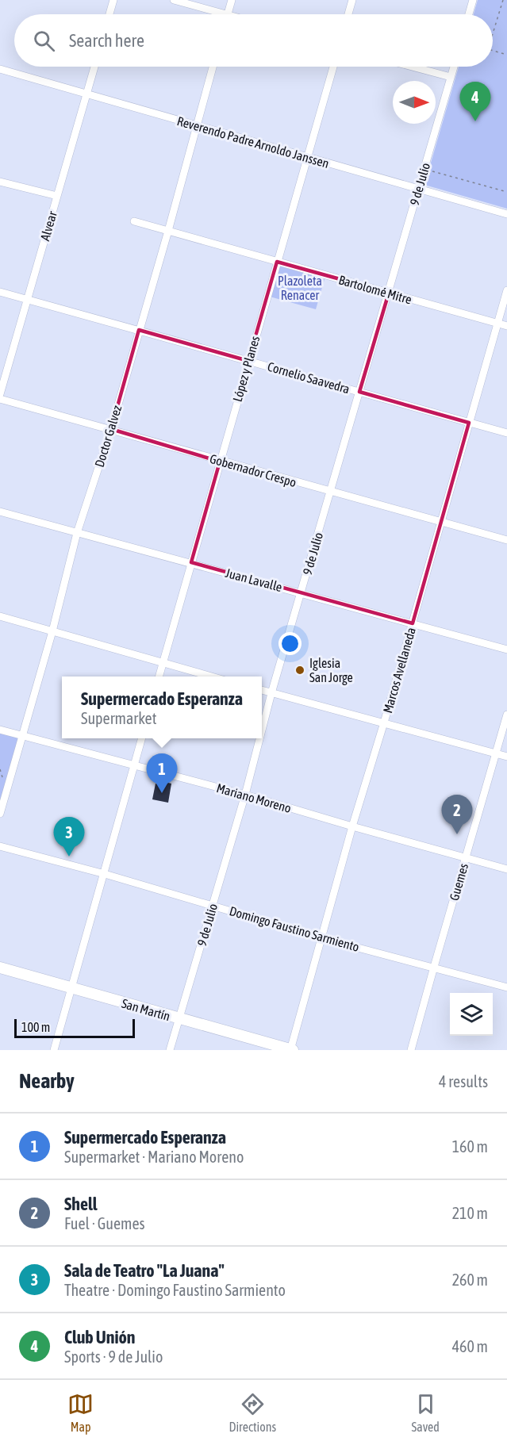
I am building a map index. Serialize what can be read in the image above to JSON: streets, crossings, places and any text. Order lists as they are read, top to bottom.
{
  "streets": {
    "main road": ["San Martín"],
    "street": [
      "Reverendo Padre Arnoldo Janssen",
      "9 de Julio",
      "Alvear",
      "Bartolomé Mitre",
      "López y Planes",
      "Cornelio Saavedra",
      "Doctor Galvez",
      "Gobernador Crespo",
      "Juan Lavalle",
      "Marcos Avellaneda",
      "Mariano Moreno",
      "Guemes",
      "Domingo Faustino Sarmiento"
    ]
  },
  "crossings": [
    ["Reverendo Padre Arnoldo Janssen", "9 de Julio"],
    ["Reverendo Padre Arnoldo Janssen", "Alvear"],
    ["Reverendo Padre Arnoldo Janssen", "López y Planes"],
    ["Reverendo Padre Arnoldo Janssen", "Doctor Galvez"],
    ["9 de Julio", "Bartolomé Mitre"],
    ["9 de Julio", "Cornelio Saavedra"],
    ["9 de Julio", "Gobernador Crespo"],
    ["9 de Julio", "Juan Lavalle"],
    ["9 de Julio", "Mariano Moreno"],
    ["9 de Julio", "Domingo Faustino Sarmiento"],
    ["9 de Julio", "San Martín"],
    ["Alvear", "Cornelio Saavedra"],
    ["Bartolomé Mitre", "López y Planes"],
    ["Bartolomé Mitre", "Doctor Galvez"],
    ["Bartolomé Mitre", "Marcos Avellaneda"],
    ["López y Planes", "Cornelio Saavedra"],
    ["López y Planes", "Gobernador Crespo"],
    ["López y Planes", "Juan Lavalle"],
    ["Cornelio Saavedra", "Doctor Galvez"],
    ["Cornelio Saavedra", "Marcos Avellaneda"],
    ["Doctor Galvez", "Gobernador Crespo"],
    ["Doctor Galvez", "Juan Lavalle"],
    ["Doctor Galvez", "Mariano Moreno"],
    ["Gobernador Crespo", "Marcos Avellaneda"],
    ["Juan Lavalle", "Marcos Avellaneda"],
    ["Marcos Avellaneda", "Mariano Moreno"],
    ["Marcos Avellaneda", "Domingo Faustino Sarmiento"],
    ["Marcos Avellaneda", "San Martín"],
    ["Mariano Moreno", "Guemes"],
    ["Guemes", "Domingo Faustino Sarmiento"]
  ],
  "parks": ["Plazoleta Renacer"],
  "places": ["Iglesia San Jorge"],
  "scale_bar": "100 m",
  "north": "right",
  "page": {
    "search": "Search here",
    "pins": [
      "4",
      "1",
      "2",
      "3"
    ],
    "popup": ["Supermercado Esperanza", "Supermarket"],
    "scale": "100 m",
    "heading": ["Nearby", "4 results"],
    "list": [
      {
        "mark": "1",
        "name": "Supermercado Esperanza",
        "note": "Supermarket · Mariano Moreno",
        "value": "160 m"
      },
      {
        "mark": "2",
        "name": "Shell",
        "note": "Fuel · Guemes",
        "value": "210 m"
      },
      {
        "mark": "3",
        "name": "Sala de Teatro \"La Juana\"",
        "note": "Theatre · Domingo Faustino Sarmiento",
        "value": "260 m"
      },
      {
        "mark": "4",
        "name": "Club Unión",
        "note": "Sports · 9 de Julio",
        "value": "460 m"
      }
    ],
    "nav": ["Map", "Directions", "Saved"]
  }
}
